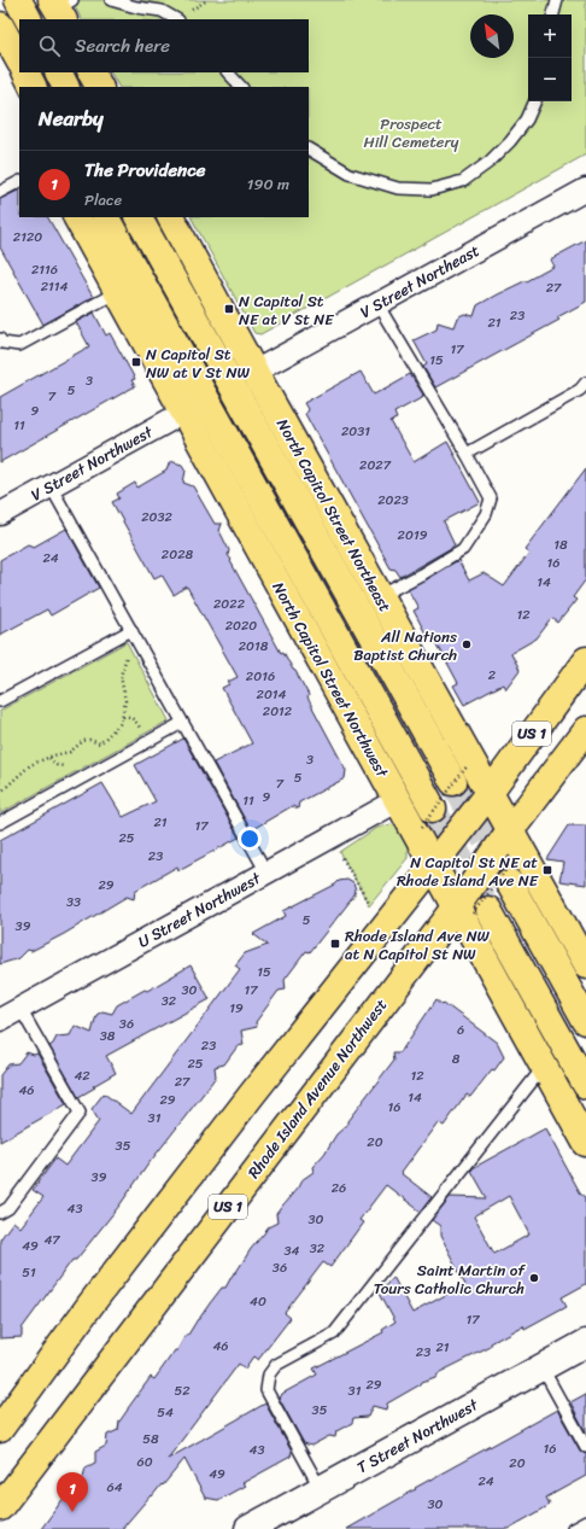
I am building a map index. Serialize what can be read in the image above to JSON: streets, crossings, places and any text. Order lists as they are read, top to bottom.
{
  "streets": {
    "main road": [
      "North Capitol Street Northeast",
      "North Capitol Street Northwest",
      "US 1",
      "Rhode Island Avenue Northwest"
    ],
    "street": [
      "V Street Northeast",
      "V Street Northwest",
      "U Street Northwest",
      "T Street Northwest"
    ]
  },
  "crossings": [
    ["V Street Northeast", "North Capitol Street Northeast"],
    ["V Street Northwest", "North Capitol Street Northwest"],
    ["North Capitol Street Northeast", "US 1"],
    ["North Capitol Street Northeast", "Rhode Island Avenue Northwest"],
    ["North Capitol Street Northwest", "US 1"],
    ["North Capitol Street Northwest", "U Street Northwest"],
    ["North Capitol Street Northwest", "Rhode Island Avenue Northwest"],
    ["US 1", "Rhode Island Avenue Northwest"]
  ],
  "parks": ["Prospect Hill Cemetery"],
  "places": {
    "transit": [
      "N Capitol St NE at V St NE",
      "N Capitol St NW at V St NW",
      "N Capitol St NE at Rhode Island Ave NE",
      "Rhode Island Ave NW at N Capitol St NW"
    ],
    "other": ["All Nations Baptist Church", "Saint Martin of Tours Catholic Church"]
  },
  "house_numbers": [
    "2120",
    "2116",
    "2114",
    "27",
    "23",
    "21",
    "17",
    "15",
    "3",
    "5",
    "7",
    "9",
    "11",
    "2031",
    "2027",
    "2023",
    "2032",
    "2019",
    "18",
    "2028",
    "24",
    "16",
    "14",
    "2022",
    "12",
    "2020",
    "2018",
    "2",
    "2016",
    "2014",
    "2012",
    "3",
    "5",
    "7",
    "9",
    "11",
    "21",
    "17",
    "25",
    "23",
    "29",
    "33",
    "5",
    "39",
    "15",
    "30",
    "17",
    "32",
    "19",
    "36",
    "6",
    "38",
    "23",
    "8",
    "25",
    "42",
    "12",
    "27",
    "46",
    "14",
    "29",
    "16",
    "31",
    "20",
    "35",
    "39",
    "26",
    "43",
    "30",
    "47",
    "49",
    "32",
    "34",
    "36",
    "51",
    "40",
    "17",
    "46",
    "21",
    "23",
    "29",
    "52",
    "31",
    "35",
    "54",
    "58",
    "16",
    "43",
    "60",
    "20",
    "49",
    "24",
    "64",
    "30"
  ],
  "north": "top left",
  "page": {
    "map_buttons": ["+", "−"],
    "search": "Search here",
    "heading": "Nearby",
    "list": [
      {
        "mark": "1",
        "name": "The Providence",
        "note": "Place",
        "value": "190 m"
      }
    ],
    "pins": "1"
  }
}
